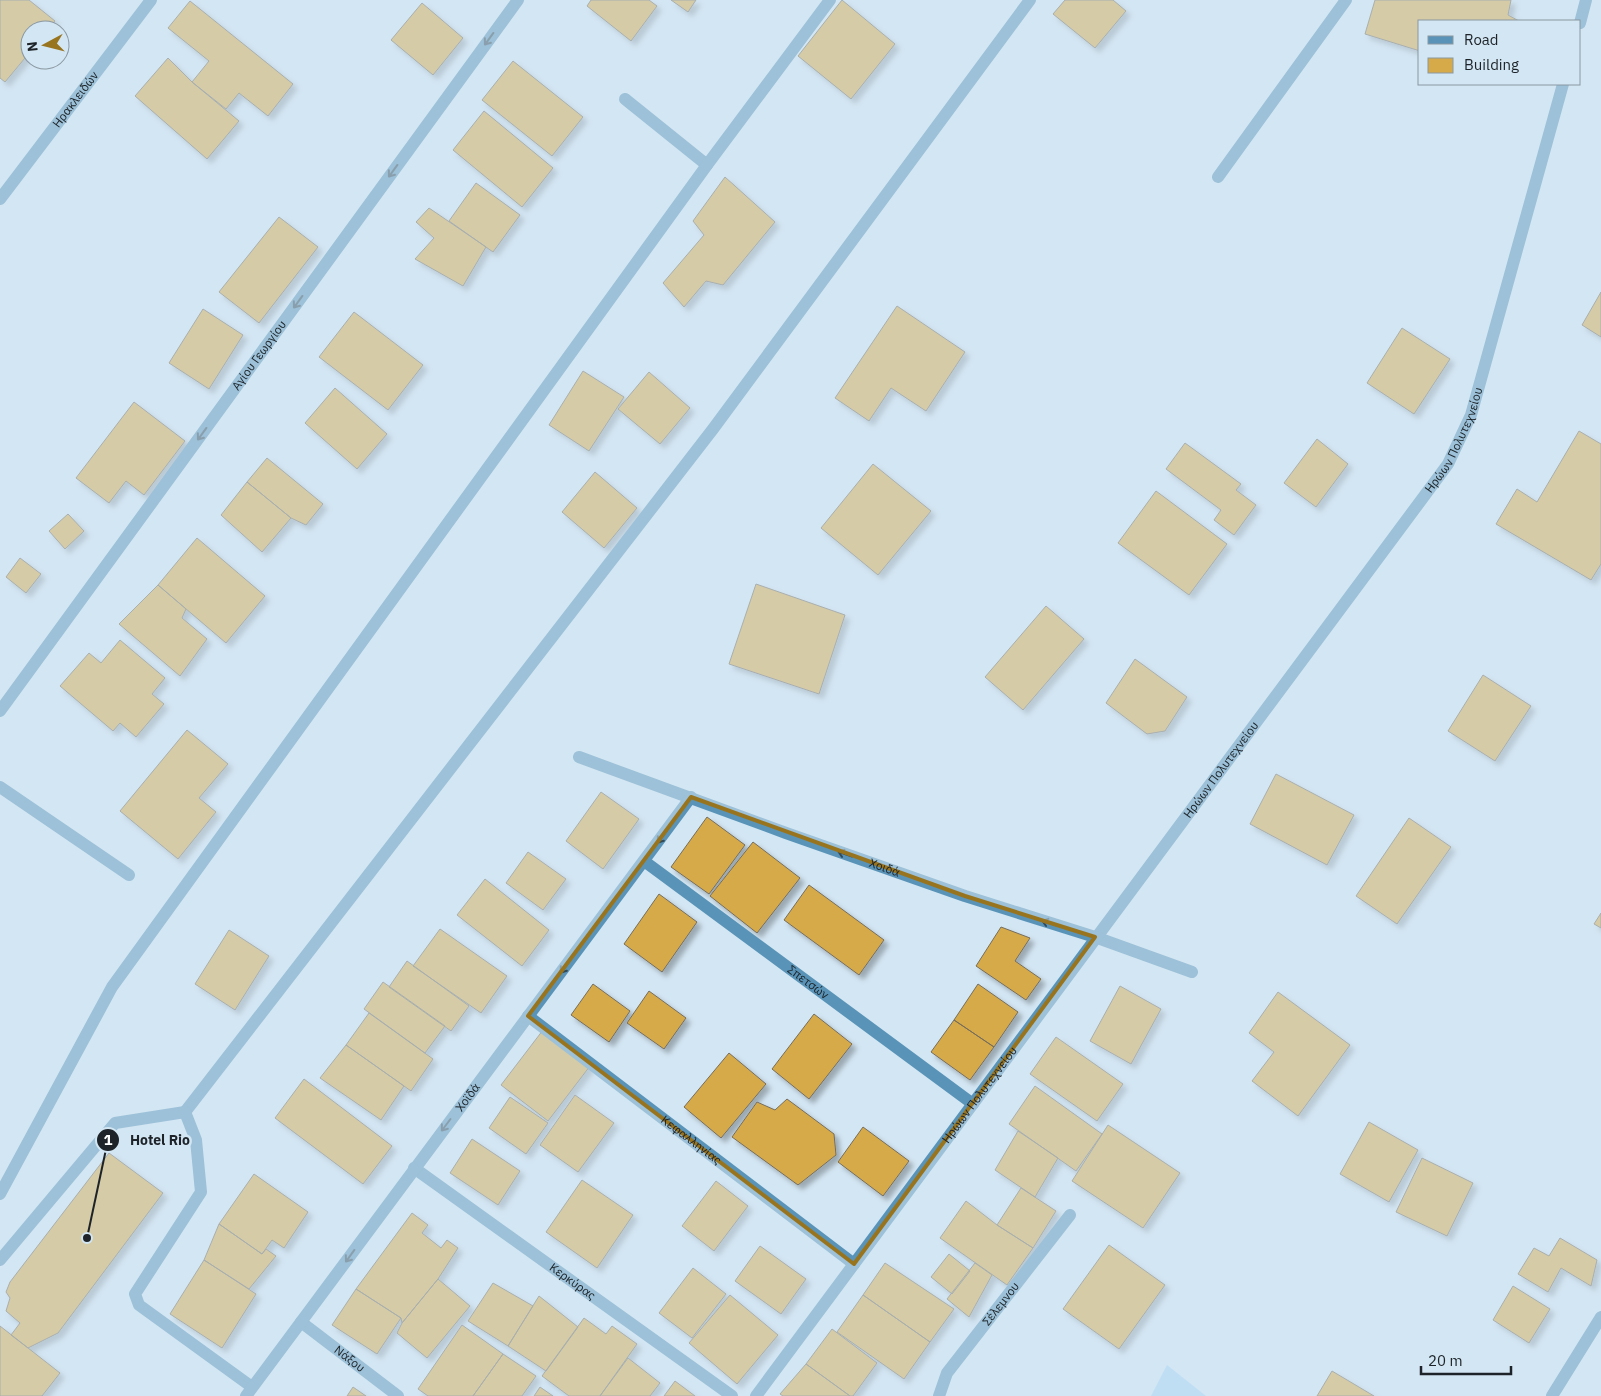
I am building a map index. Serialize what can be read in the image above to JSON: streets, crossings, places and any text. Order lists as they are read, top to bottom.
{
  "streets": {
    "street": [
      "Ηρακλειδών",
      "Αγίου Γεωργίου",
      "Ηρώων Πολυτεχνείου",
      "Χοιδά",
      "Σπετσών",
      "Χοϊδά",
      "Κεφαλληνίας",
      "Κερκύρας",
      "Σέλεμνου",
      "Νάξου"
    ]
  },
  "crossings": [
    ["Ηρώων Πολυτεχνείου", "Χοιδά"],
    ["Ηρώων Πολυτεχνείου", "Σπετσών"],
    ["Ηρώων Πολυτεχνείου", "Κεφαλληνίας"],
    ["Χοιδά", "Χοϊδά"],
    ["Σπετσών", "Χοϊδά"],
    ["Χοϊδά", "Κεφαλληνίας"],
    ["Χοϊδά", "Κερκύρας"],
    ["Χοϊδά", "Νάξου"]
  ],
  "one_way": ["Αγίου Γεωργίου", "Χοιδά", "Χοϊδά"],
  "places": ["Hotel Rio"],
  "legend": ["Road", "Building"],
  "scale_bar": "20 m",
  "north": "left"
}
